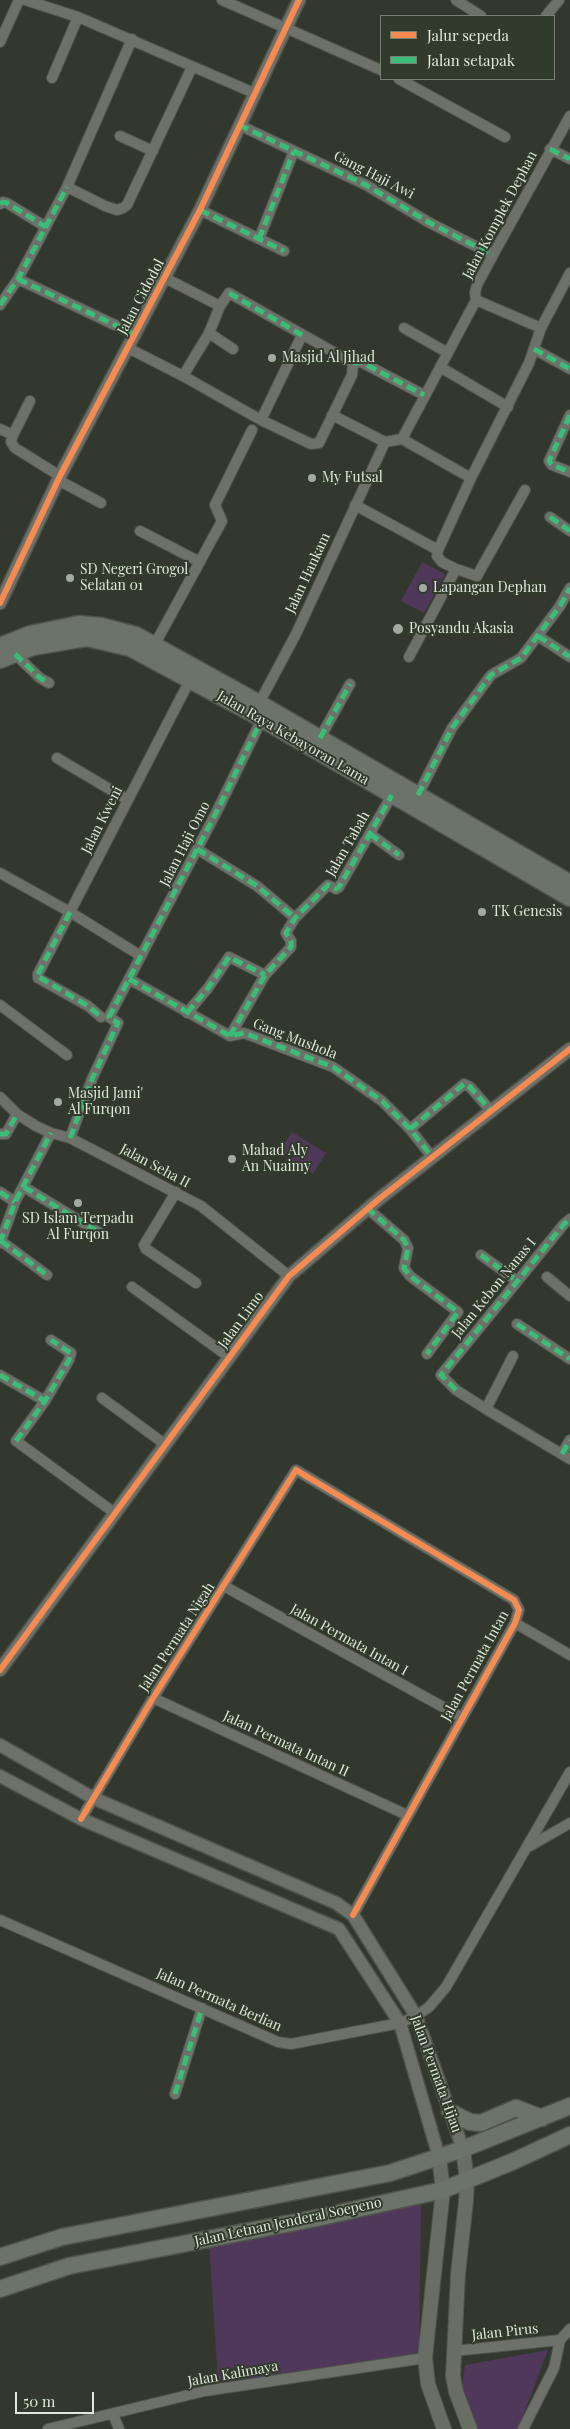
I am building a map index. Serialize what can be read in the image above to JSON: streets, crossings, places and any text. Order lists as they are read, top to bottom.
{
  "streets": {
    "main road": ["Jalan Raya Kebayoran Lama", "Jalan Permata Hijau", "Jalan Letnan Jenderal Soepeno"],
    "street": [
      "Gang Haji Awi",
      "Jalan Komplek Dephan",
      "Jalan Cidodol",
      "Jalan Hankam",
      "Jalan Kweni",
      "Jalan Haji Omo",
      "Jalan Tabah",
      "Gang Mushola",
      "Jalan Seha II",
      "Jalan Kebon Nanas I",
      "Jalan Limo",
      "Jalan Permata Nigah",
      "Jalan Permata Intan I",
      "Jalan Permata Intan",
      "Jalan Permata Intan II",
      "Jalan Permata Berlian",
      "Jalan Pirus",
      "Jalan Kalimaya"
    ]
  },
  "crossings": [
    ["Gang Haji Awi", "Jalan Komplek Dephan"],
    ["Gang Haji Awi", "Jalan Cidodol"],
    ["Jalan Hankam", "Jalan Raya Kebayoran Lama"],
    ["Jalan Hankam", "Jalan Haji Omo"],
    ["Jalan Raya Kebayoran Lama", "Jalan Kweni"],
    ["Jalan Raya Kebayoran Lama", "Jalan Haji Omo"],
    ["Jalan Raya Kebayoran Lama", "Jalan Tabah"],
    ["Jalan Haji Omo", "Gang Mushola"],
    ["Jalan Haji Omo", "Jalan Seha II"],
    ["Gang Mushola", "Jalan Limo"],
    ["Jalan Seha II", "Jalan Limo"],
    ["Jalan Permata Nigah", "Jalan Permata Intan I"],
    ["Jalan Permata Nigah", "Jalan Permata Intan"],
    ["Jalan Permata Nigah", "Jalan Permata Intan II"],
    ["Jalan Permata Nigah", "Jalan Permata Hijau"],
    ["Jalan Permata Intan I", "Jalan Permata Intan"],
    ["Jalan Permata Intan", "Jalan Permata Intan II"],
    ["Jalan Permata Intan", "Jalan Permata Hijau"],
    ["Jalan Permata Berlian", "Jalan Permata Hijau"],
    ["Jalan Permata Hijau", "Jalan Letnan Jenderal Soepeno"],
    ["Jalan Permata Hijau", "Jalan Pirus"],
    ["Jalan Permata Hijau", "Jalan Kalimaya"]
  ],
  "places": [
    "Masjid Al Jihad",
    "My Futsal",
    "SD Negeri Grogol Selatan 01",
    "Lapangan Dephan",
    "Posyandu Akasia",
    "TK Genesis",
    "Masjid Jami' Al Furqon",
    "Mahad Aly An Nuaimy",
    "SD Islam Terpadu Al Furqon"
  ],
  "legend": ["Jalur sepeda", "Jalan setapak"],
  "scale_bar": "50 m"
}
